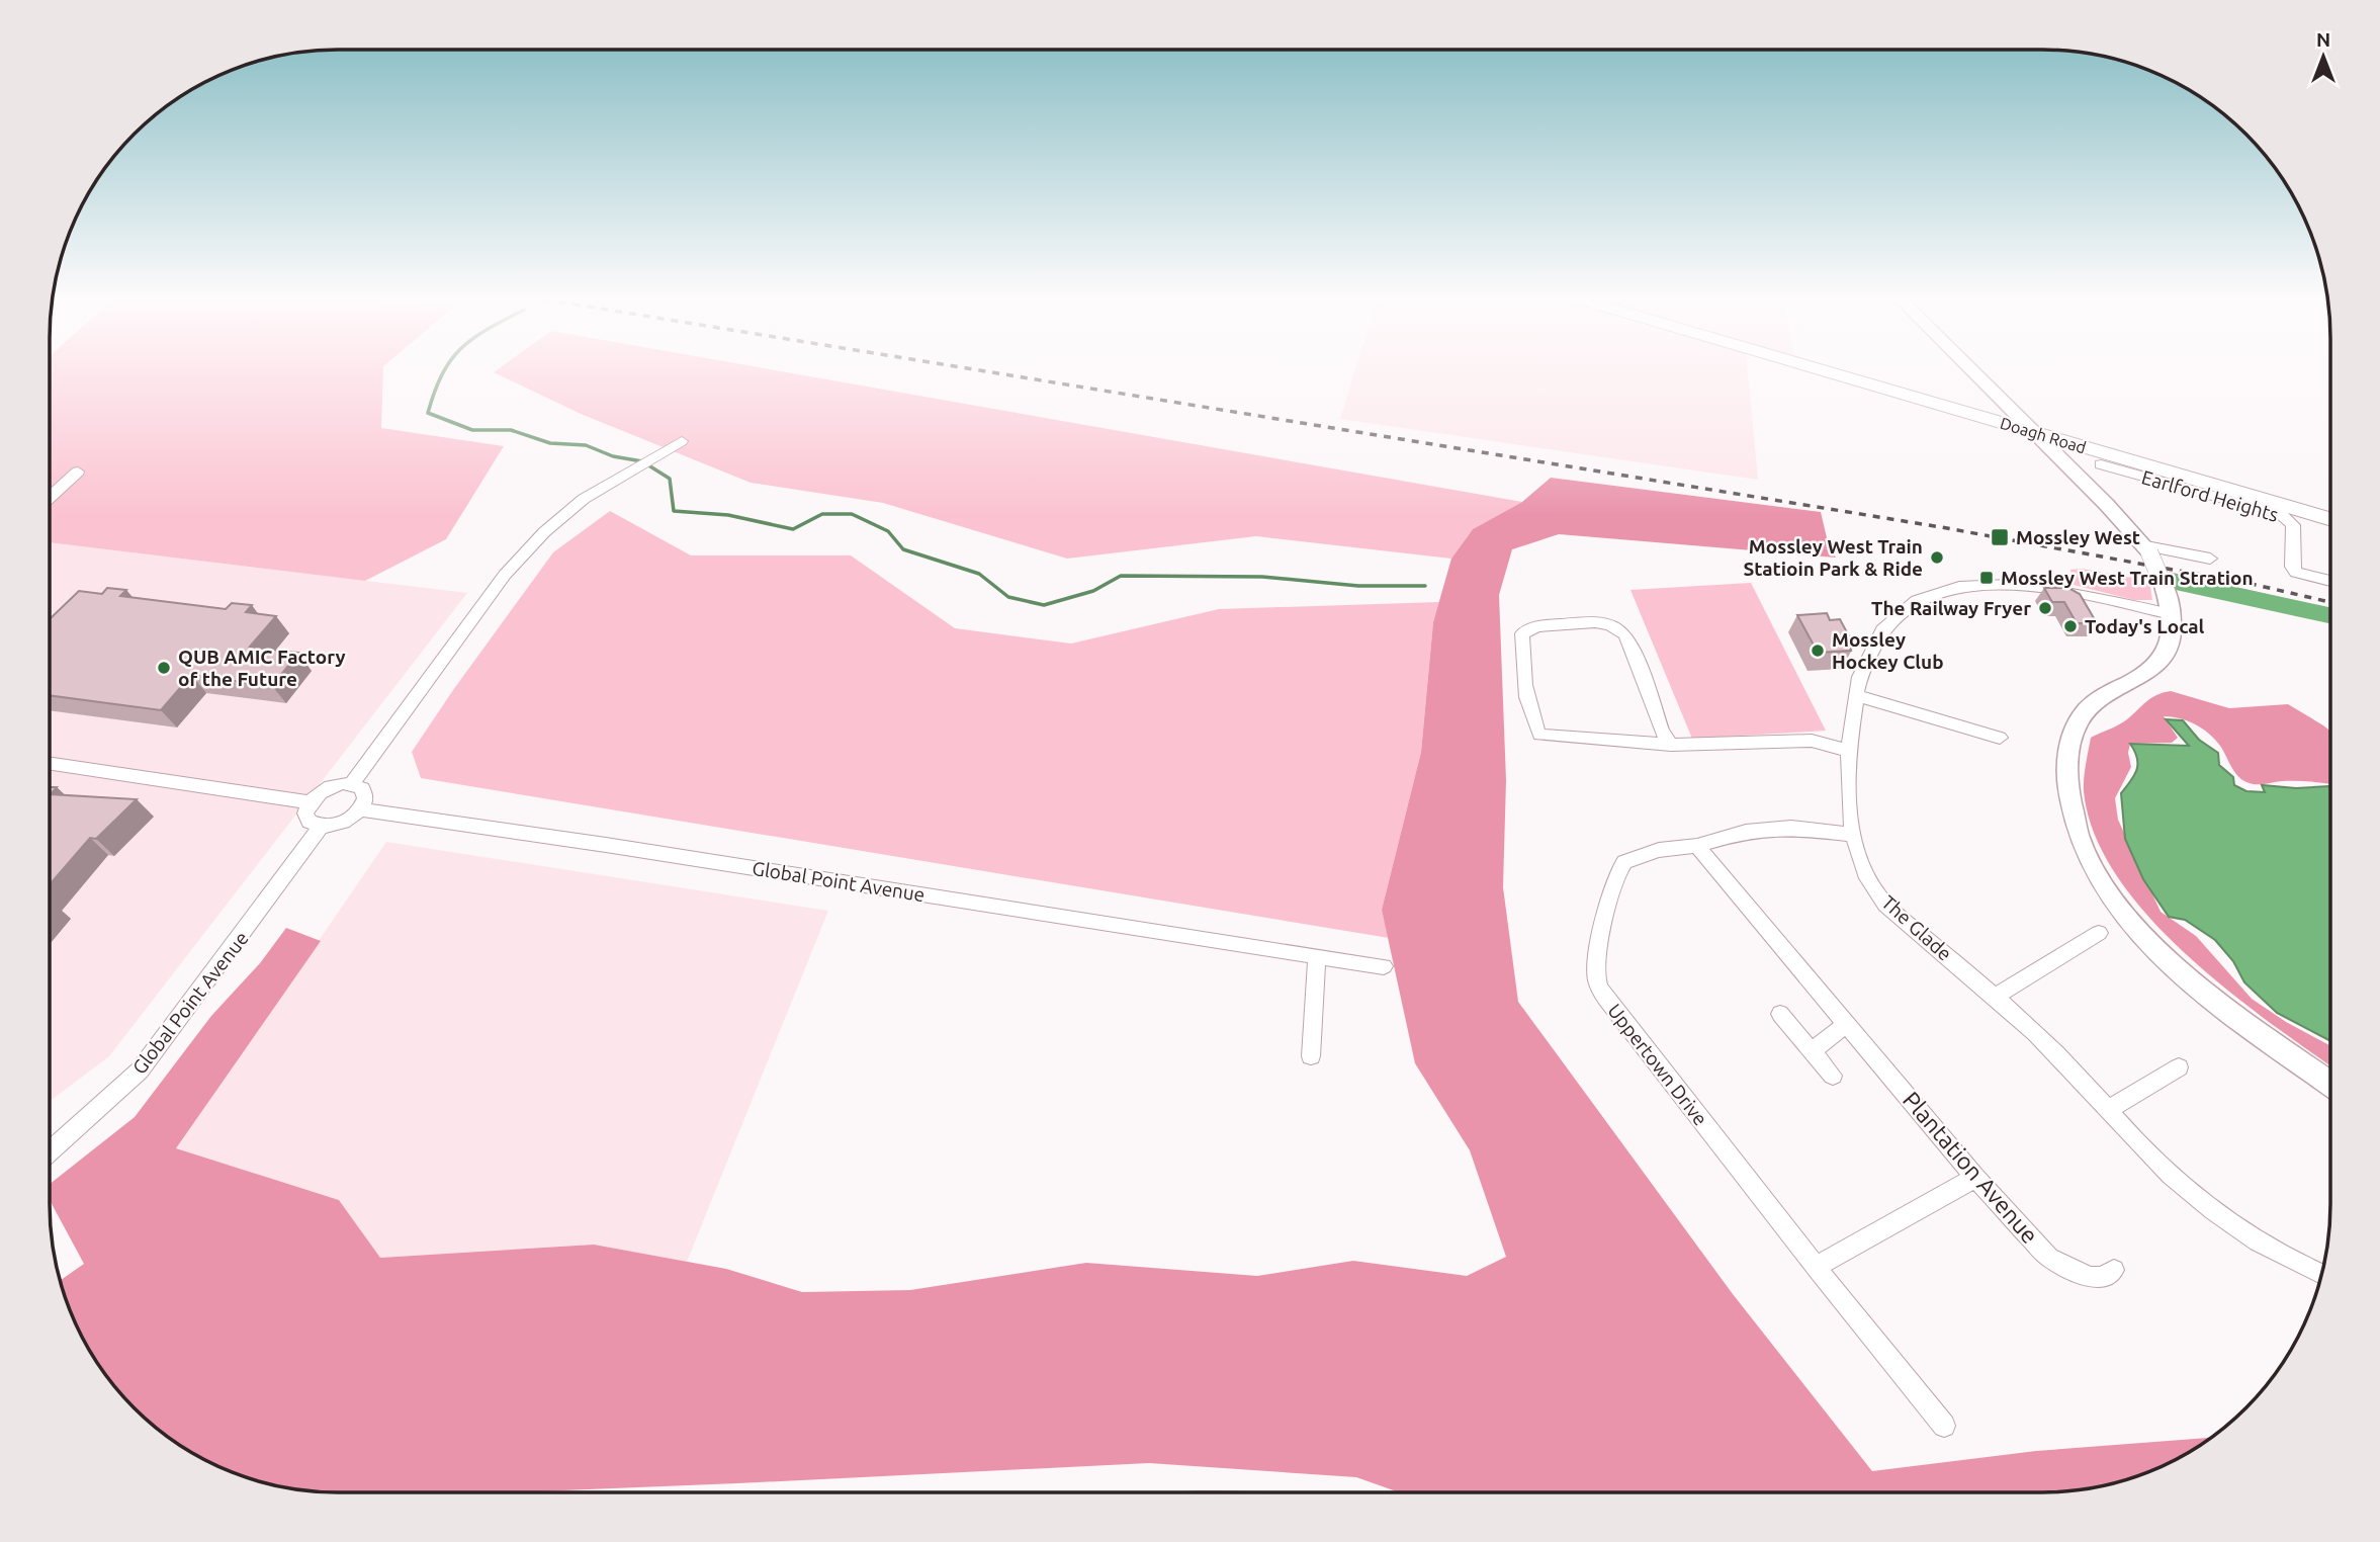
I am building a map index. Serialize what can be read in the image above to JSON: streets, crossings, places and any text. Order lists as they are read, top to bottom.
{
  "streets": {
    "main road": ["Doagh Road"],
    "street": [
      "Earlford Heights",
      "Global Point Avenue",
      "The Glade",
      "Uppertown Drive",
      "Plantation Avenue"
    ]
  },
  "crossings": [
    ["The Glade", "Uppertown Drive"],
    ["Uppertown Drive", "Plantation Avenue"]
  ],
  "places": {
    "transit": ["Mossley West", "Mossley West Train Stration"],
    "other": [
      "Mossley West Train Statioin Park & Ride",
      "The Railway Fryer",
      "Today's Local",
      "Mossley Hockey Club",
      "QUB AMIC Factory of the Future"
    ]
  },
  "north": "top"
}
